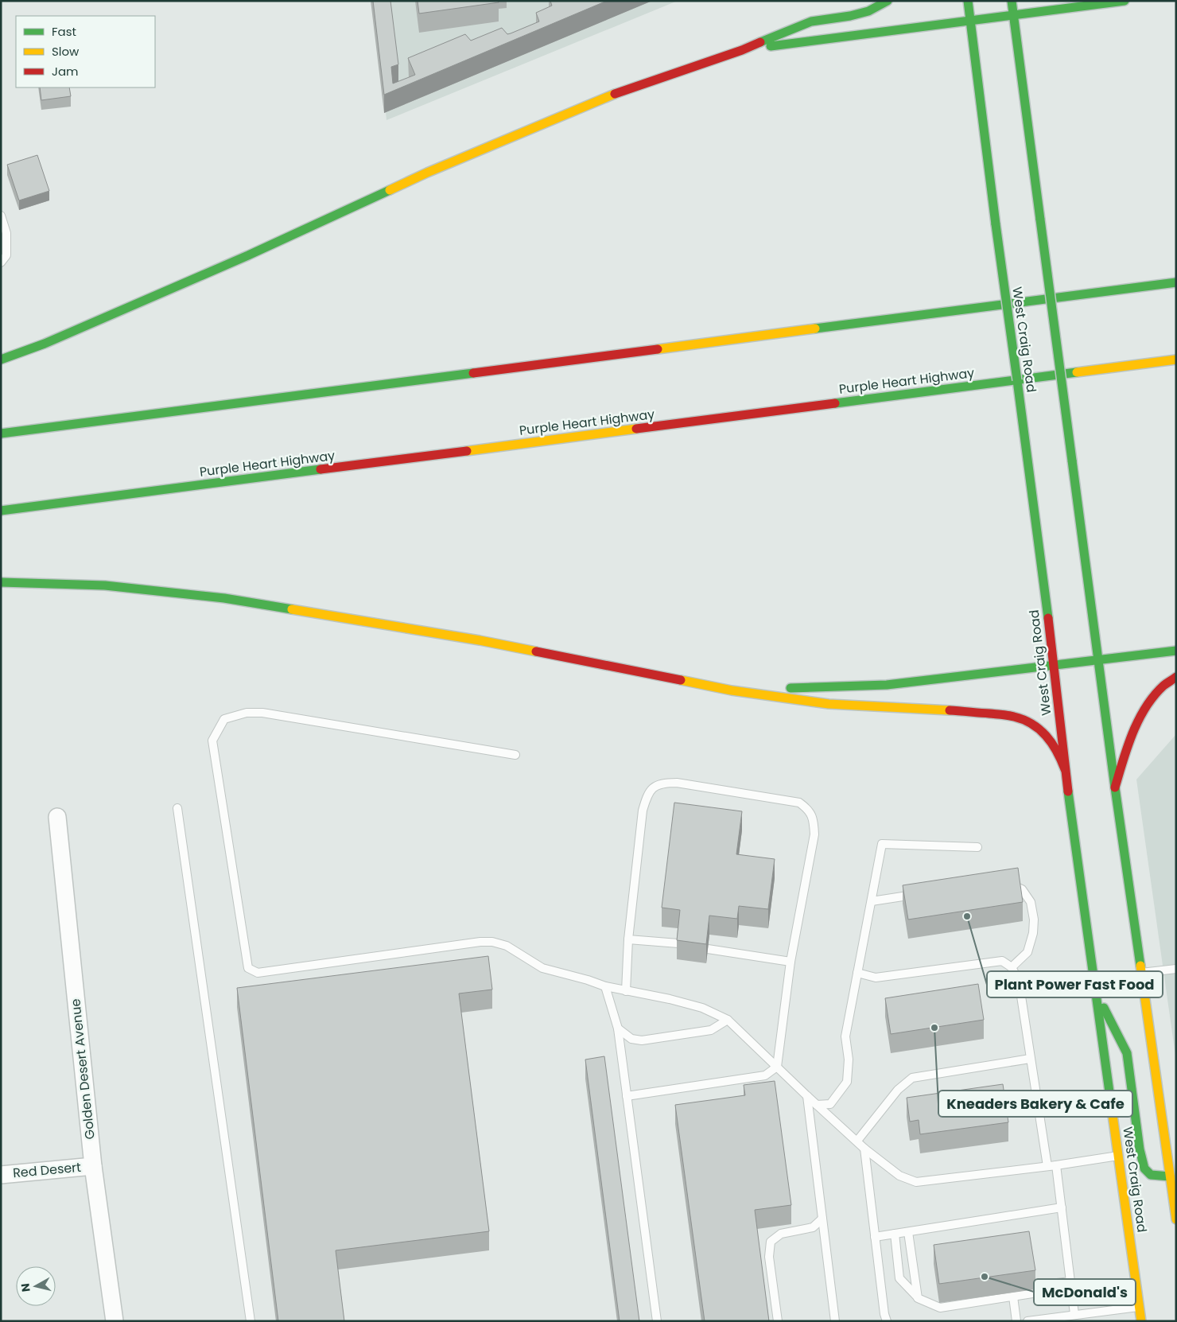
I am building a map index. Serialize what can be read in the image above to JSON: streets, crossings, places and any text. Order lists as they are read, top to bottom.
{
  "streets": {
    "main road": ["West Craig Road", "Purple Heart Highway"],
    "street": ["Golden Desert Avenue", "Red Desert"]
  },
  "crossings": [
    ["Golden Desert Avenue", "Red Desert"]
  ],
  "places": ["Plant Power Fast Food", "Kneaders Bakery & Cafe", "McDonald's"],
  "legend": ["Fast", "Slow", "Jam"],
  "north": "left"
}
